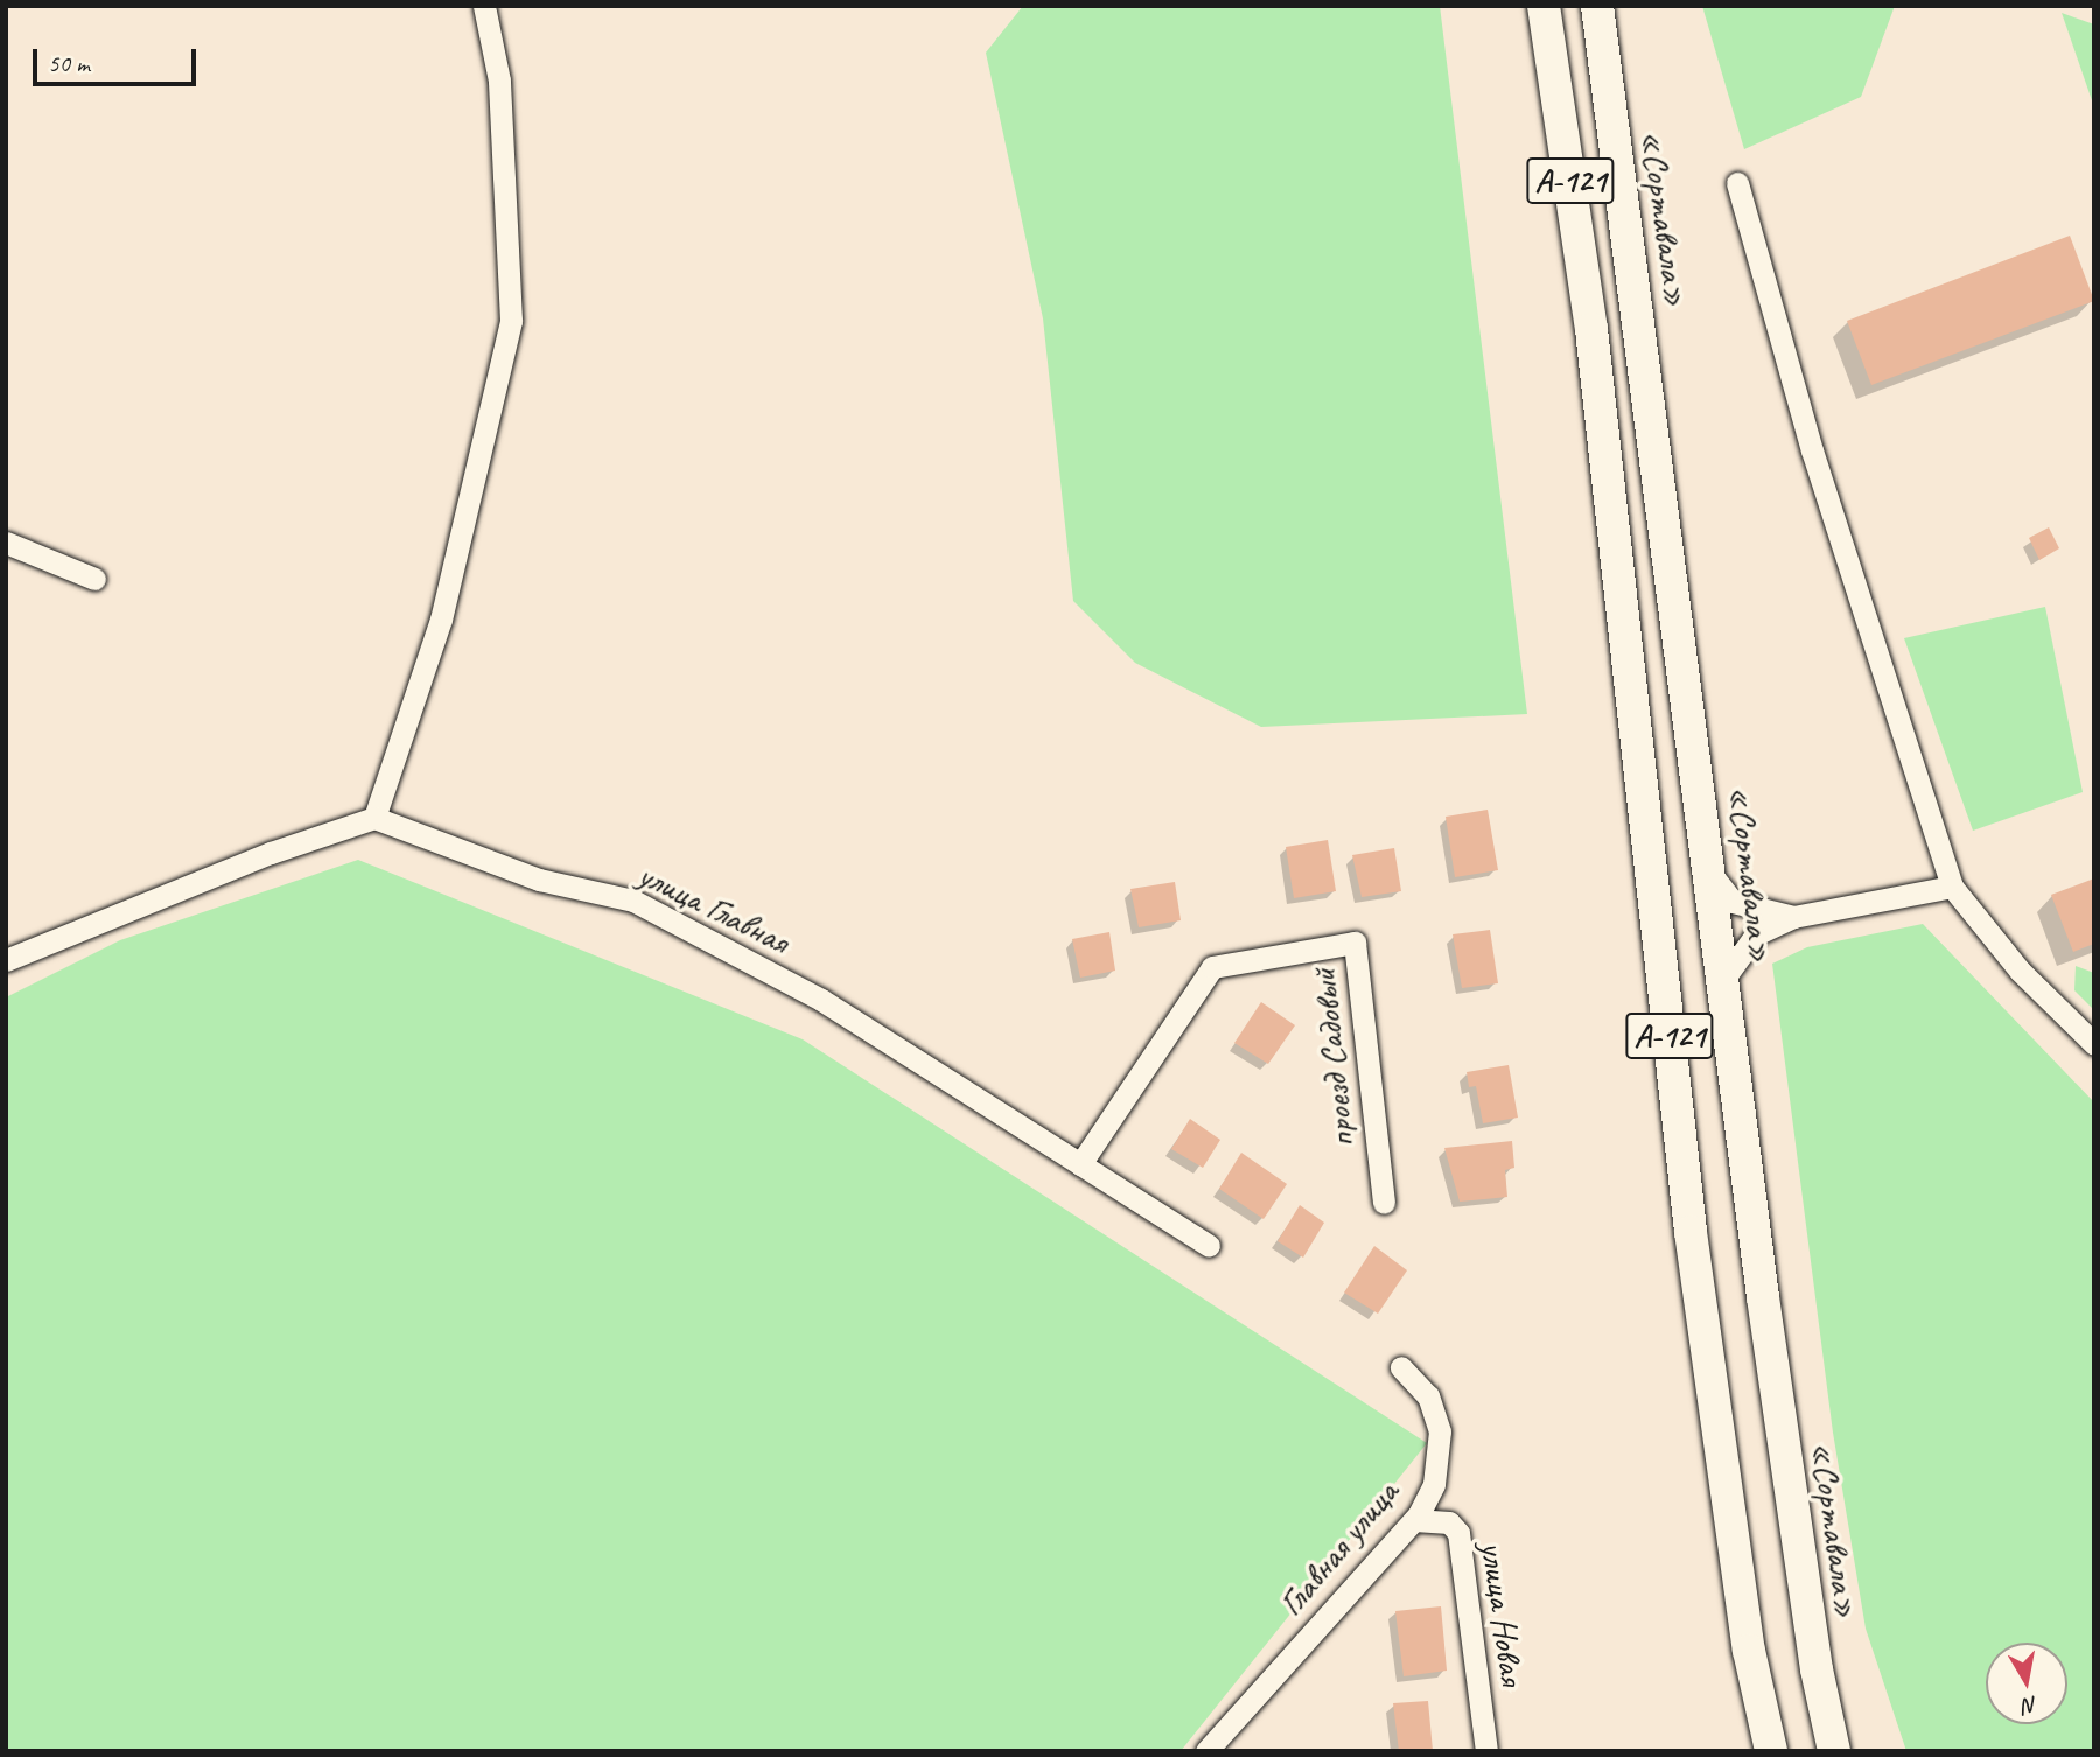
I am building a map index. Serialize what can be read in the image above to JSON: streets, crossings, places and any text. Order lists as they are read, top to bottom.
{
  "streets": {
    "highway": ["А-121", "«Сортавала»"],
    "street": [
      "улица Главная",
      "проезд Садовый",
      "Главная улица",
      "улица Новая"
    ]
  },
  "crossings": [
    ["улица Главная", "проезд Садовый"],
    ["Главная улица", "улица Новая"]
  ],
  "scale_bar": "50 m",
  "north": "bottom"
}
